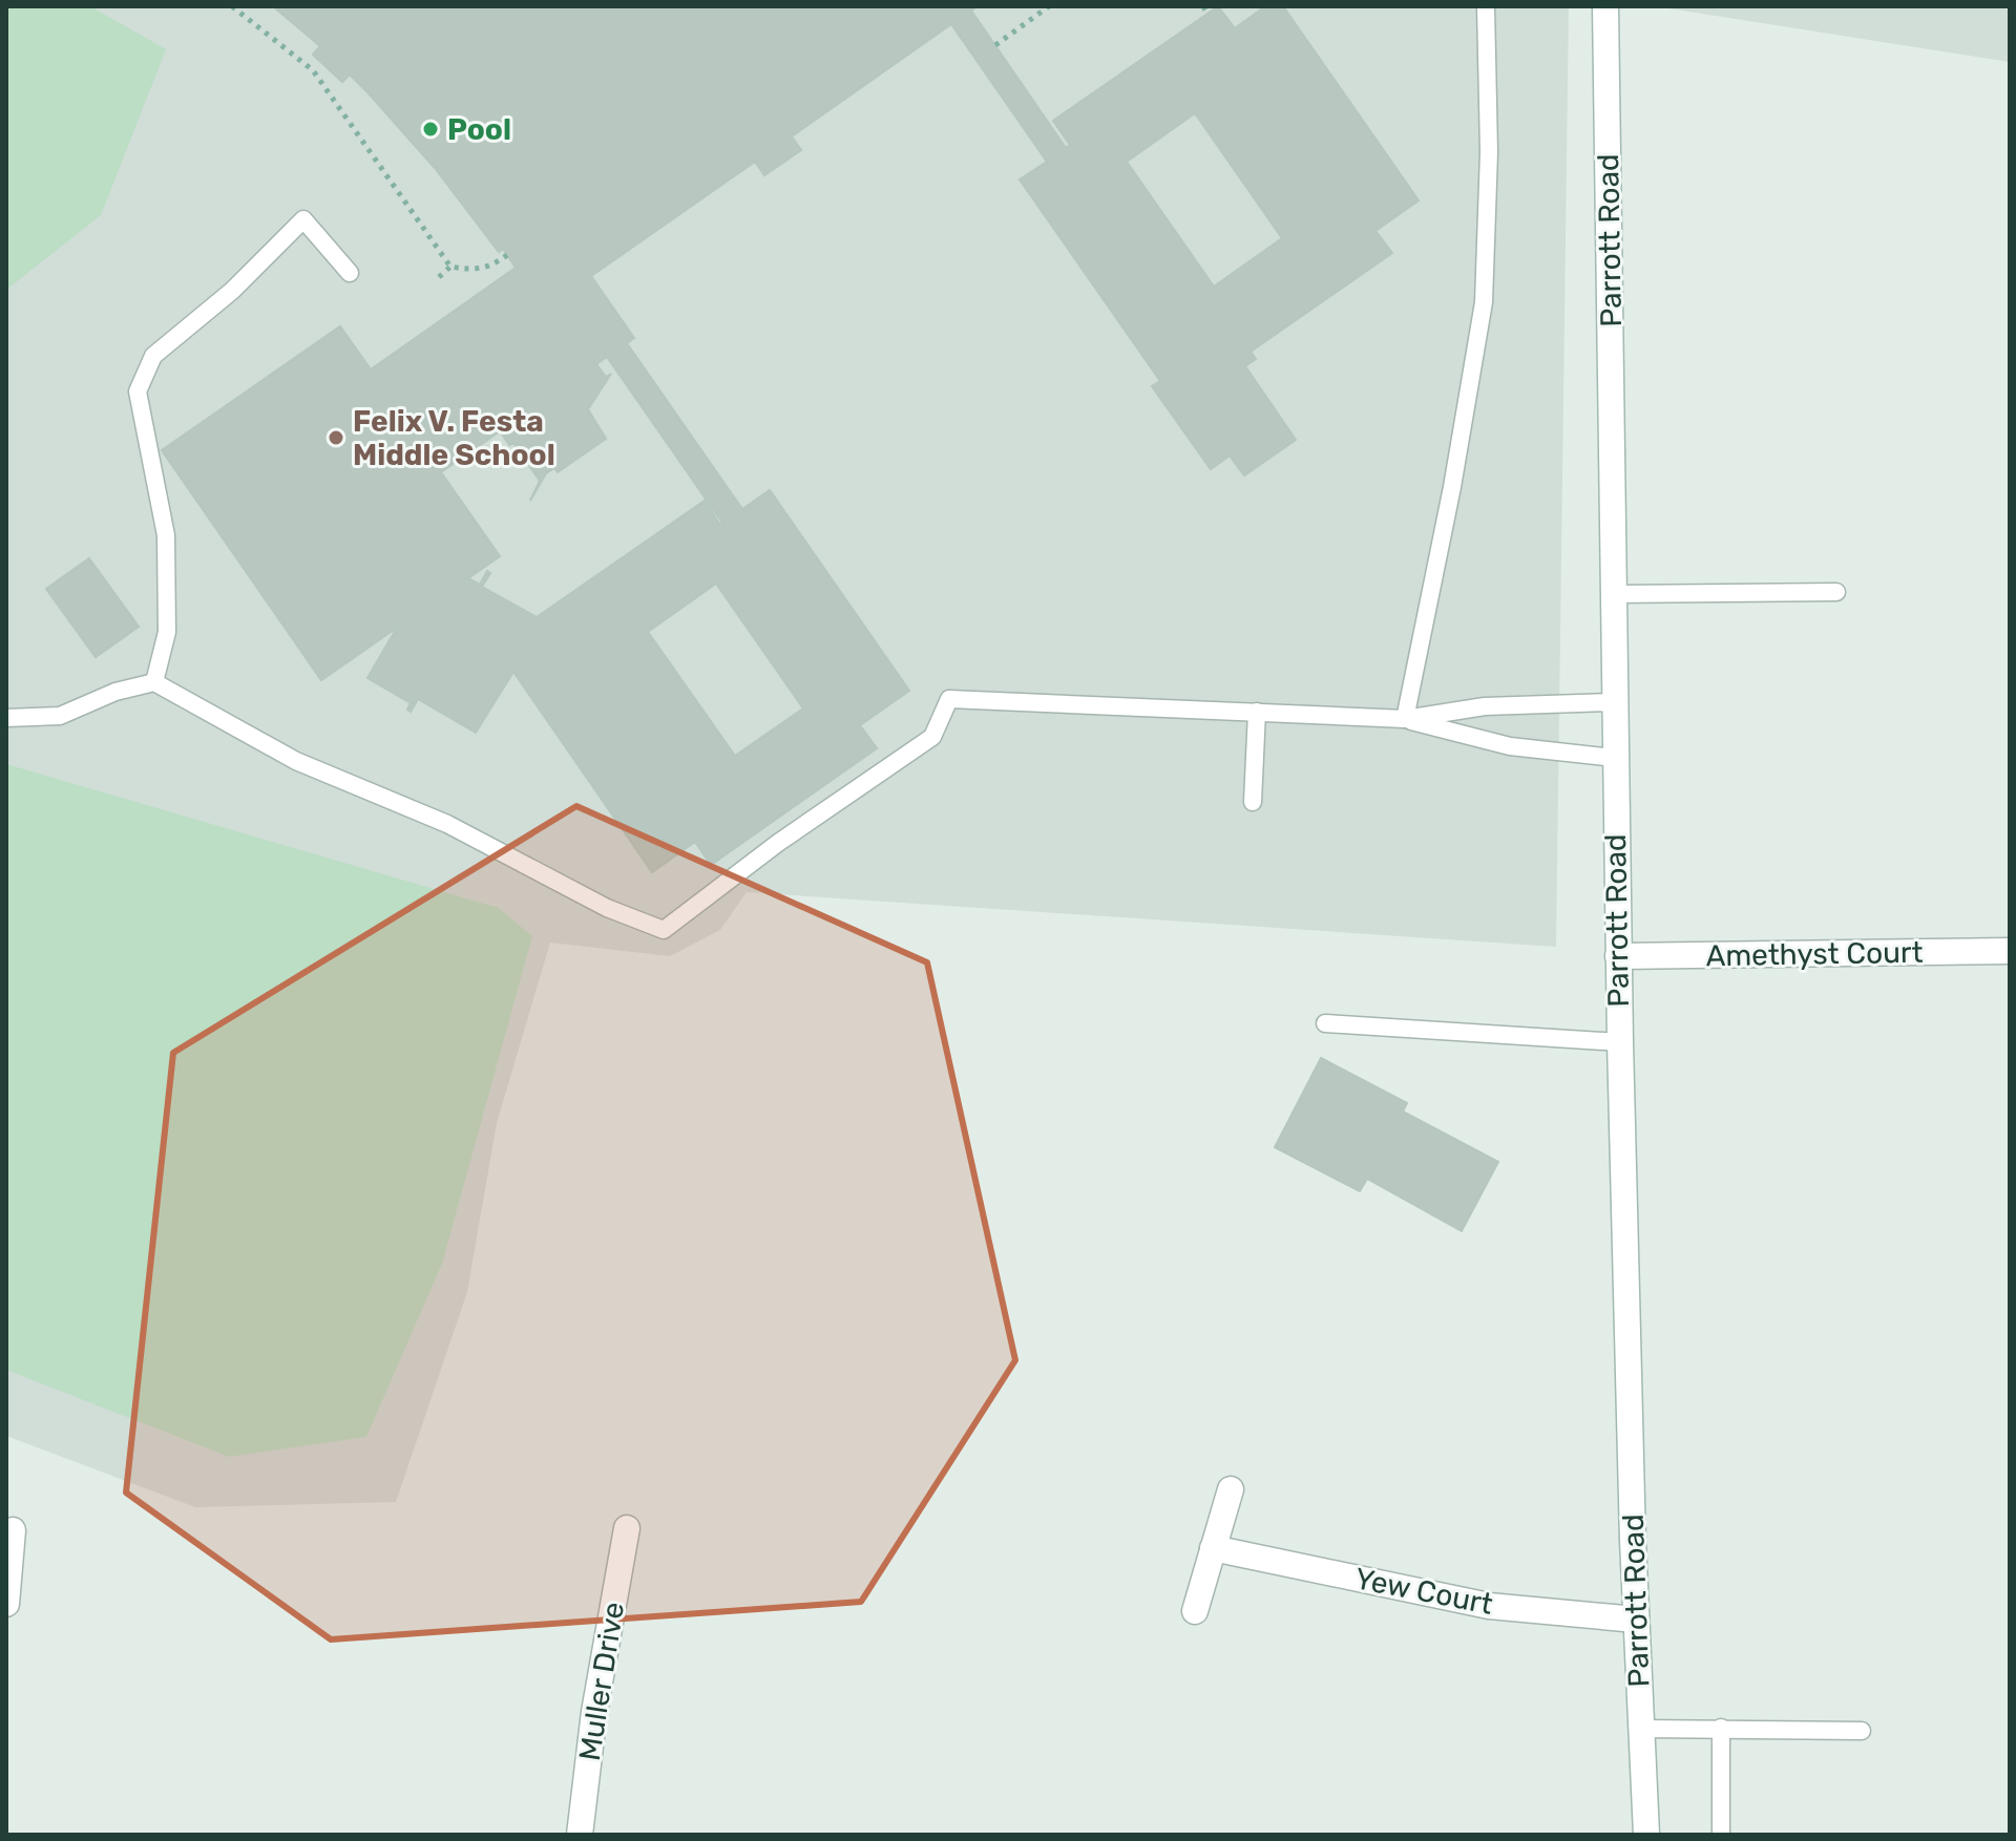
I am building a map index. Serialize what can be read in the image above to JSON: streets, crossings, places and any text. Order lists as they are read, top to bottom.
{
  "streets": {
    "street": [
      "Parrott Road",
      "Amethyst Court",
      "Yew Court",
      "Muller Drive"
    ]
  },
  "crossings": [
    ["Parrott Road", "Amethyst Court"],
    ["Parrott Road", "Yew Court"]
  ],
  "places": ["Pool", "Felix V. Festa Middle School"]
}
